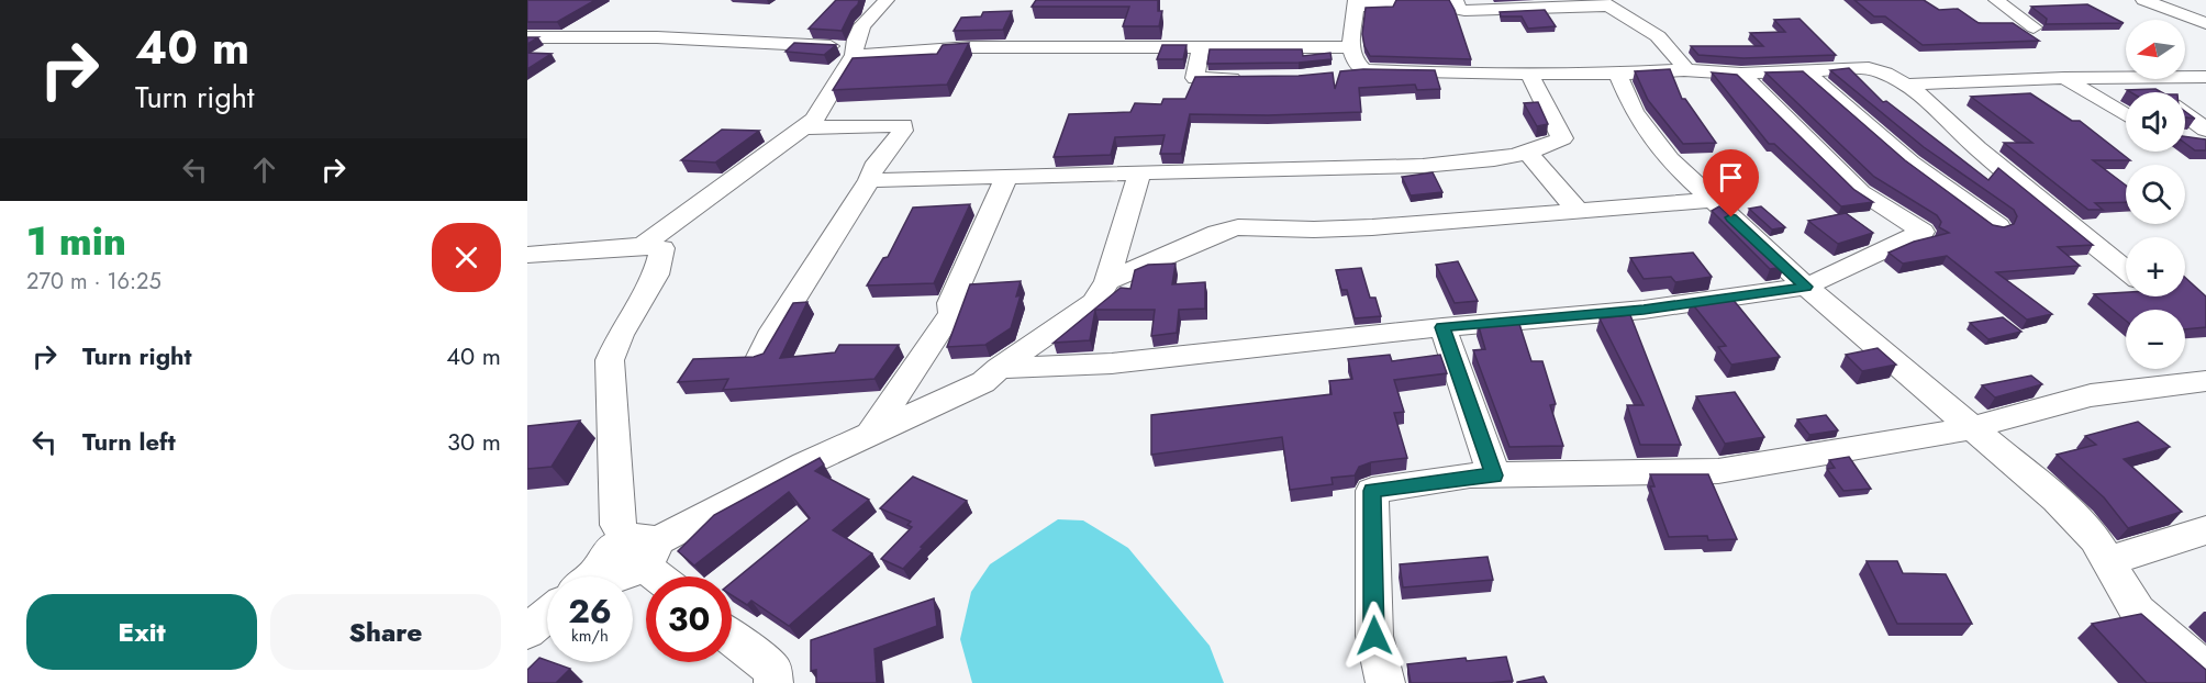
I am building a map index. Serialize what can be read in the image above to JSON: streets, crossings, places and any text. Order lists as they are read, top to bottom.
{
  "north": "left",
  "page": {
    "turn": ["40 m", "Turn right"],
    "map_buttons": ["+", "−"],
    "heading": ["1 min", "270 m · 16:25"],
    "list": [
      {
        "name": "Turn right",
        "value": "40 m"
      },
      {
        "name": "Turn left",
        "value": "30 m"
      }
    ],
    "speed": "26 km/h",
    "limit": "30",
    "buttons": ["Exit", "Share"]
  }
}
